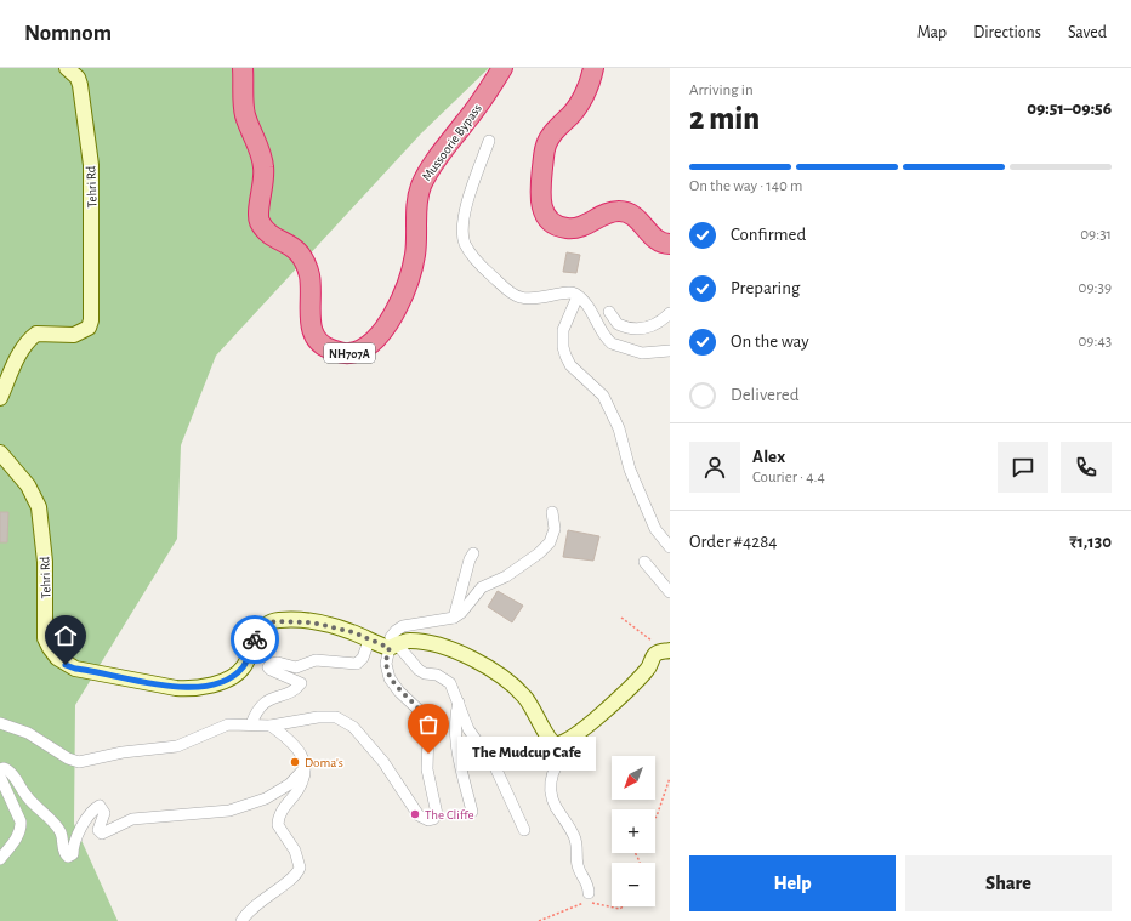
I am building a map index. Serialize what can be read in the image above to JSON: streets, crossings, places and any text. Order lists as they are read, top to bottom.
{
  "streets": {
    "highway": ["Mussoorie Bypass", "NH707A"],
    "street": ["Tehri Rd"]
  },
  "places": ["The Mudcup Cafe", "Doma's", "The Cliffe"],
  "north": "bottom left",
  "page": {
    "header": "Nomnom",
    "nav": ["Map", "Directions", "Saved"],
    "heading": ["2 min", "Arriving in", "09:51–09:56"],
    "panel": [
      "Alex",
      "Courier · 4.4",
      "Order #4284",
      "₹1,130"
    ],
    "bar": "On the way · 140 m",
    "list": [
      ["Confirmed", "09:31"],
      ["Preparing", "09:39"],
      ["On the way", "09:43"],
      "Delivered"
    ],
    "bubble": "The Mudcup Cafe",
    "map_buttons": ["+", "−"],
    "buttons": ["Help", "Share"]
  }
}
